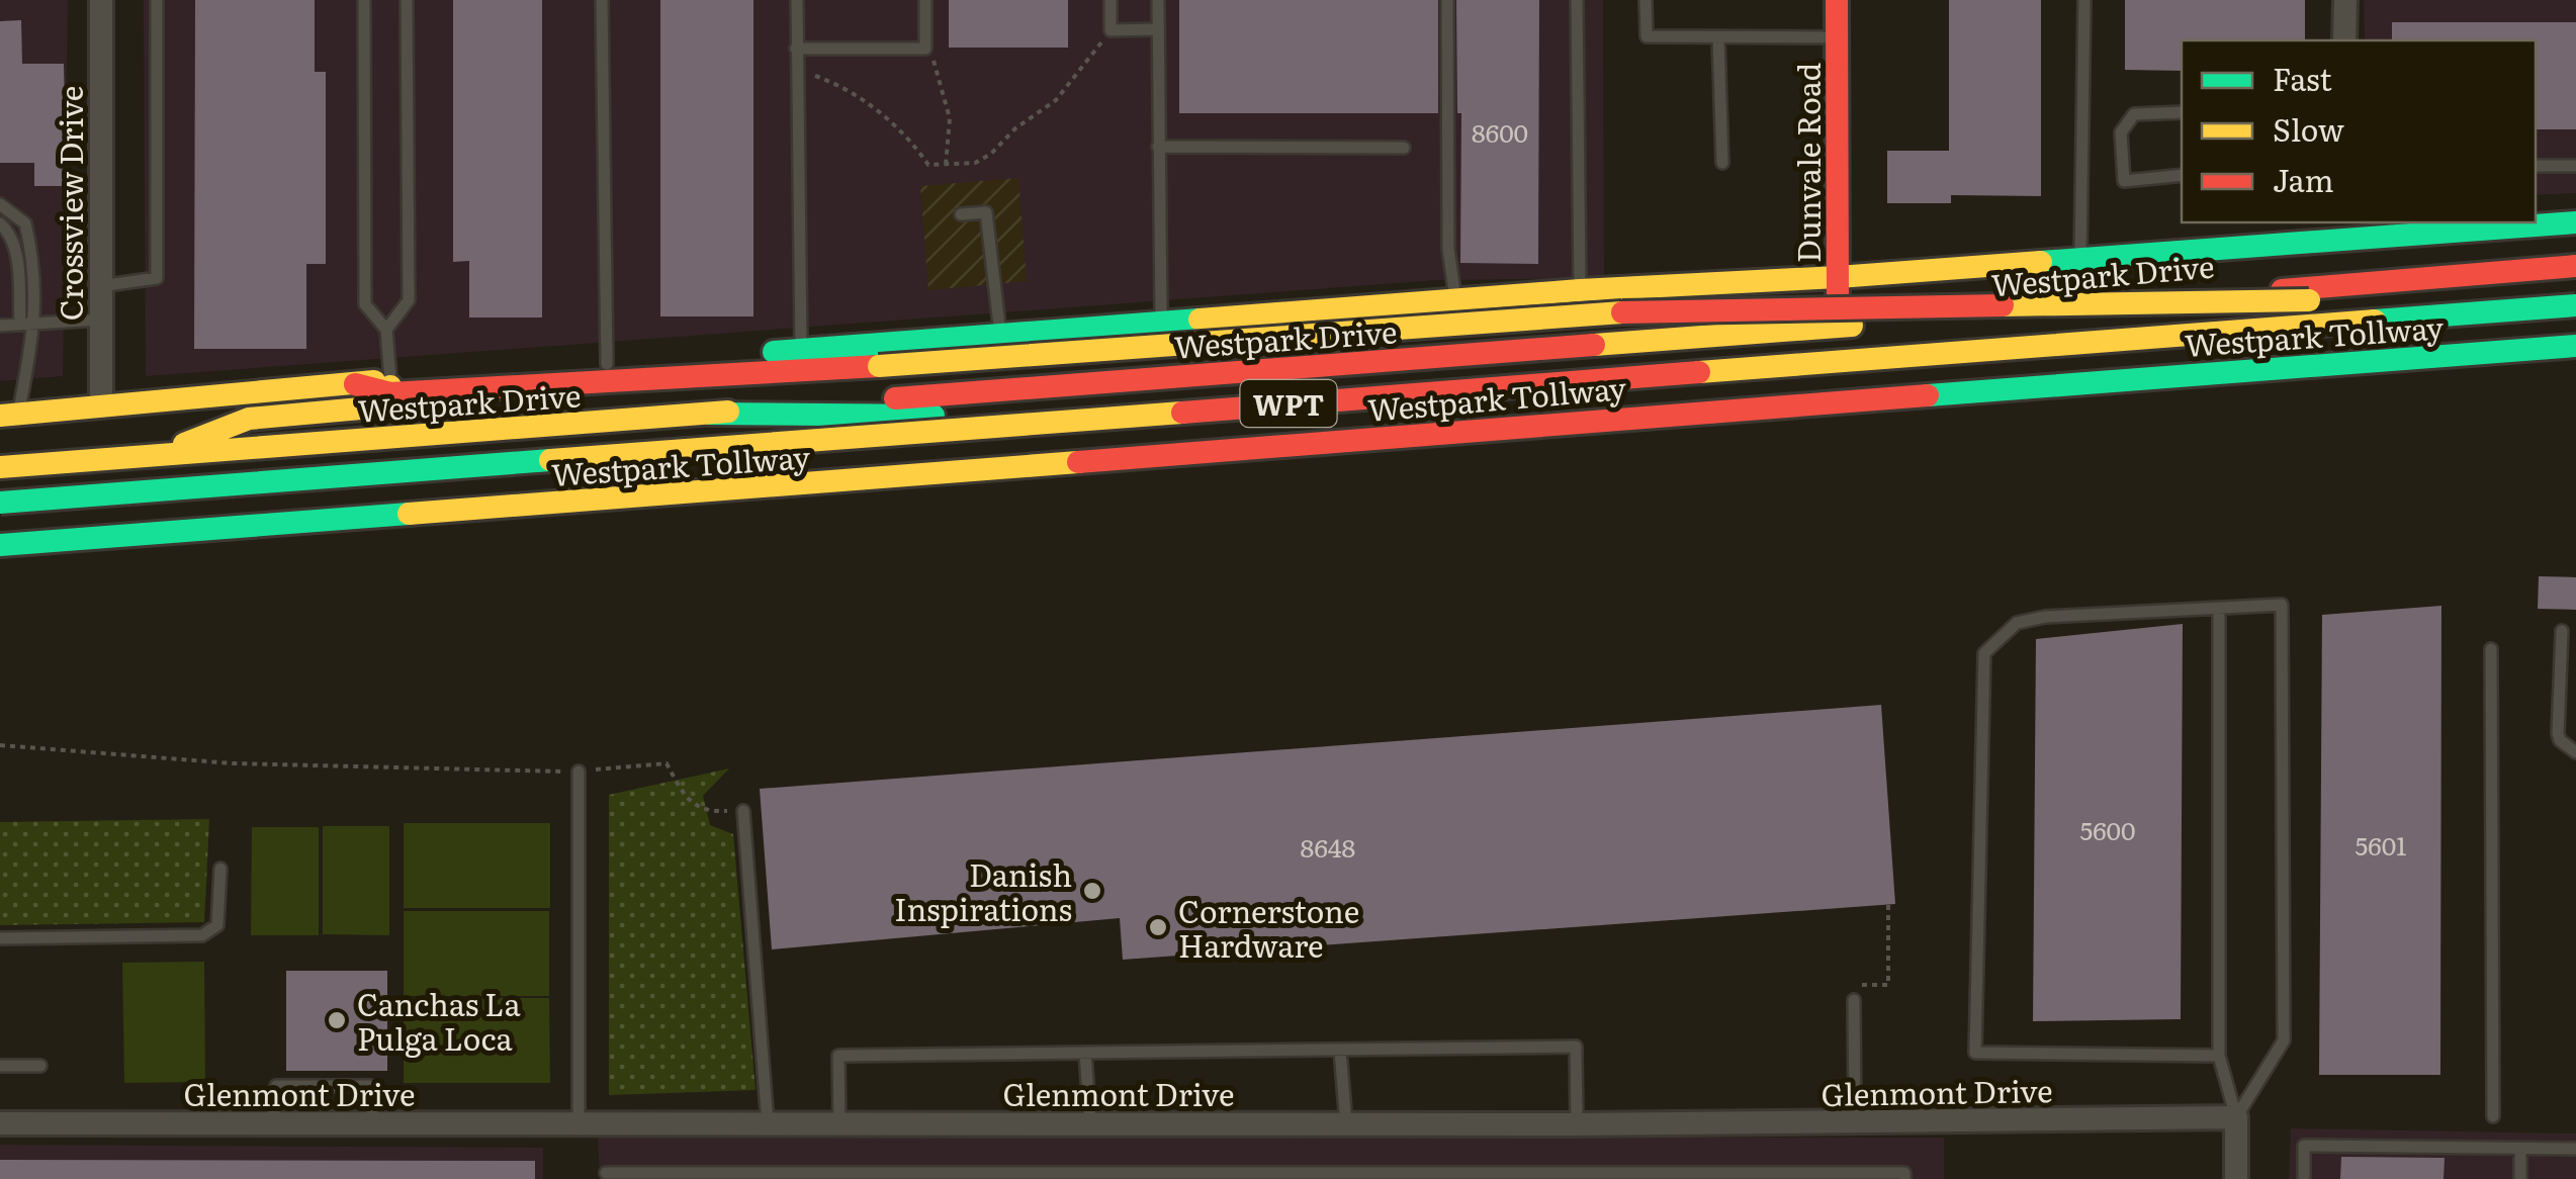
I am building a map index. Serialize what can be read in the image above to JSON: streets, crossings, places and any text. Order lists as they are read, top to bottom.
{
  "streets": {
    "main road": [
      "Dunvale Road",
      "Westpark Drive",
      "Westpark Tollway",
      "WPT"
    ],
    "street": ["Crossview Drive", "Glenmont Drive"]
  },
  "crossings": [
    ["Dunvale Road", "Westpark Drive"],
    ["Crossview Drive", "Westpark Drive"]
  ],
  "places": ["Danish Inspirations", "Cornerstone Hardware", "Canchas La Pulga Loca"],
  "house_numbers": [
    "8600",
    "5600",
    "5601",
    "8648"
  ],
  "legend": ["Fast", "Slow", "Jam"]
}
